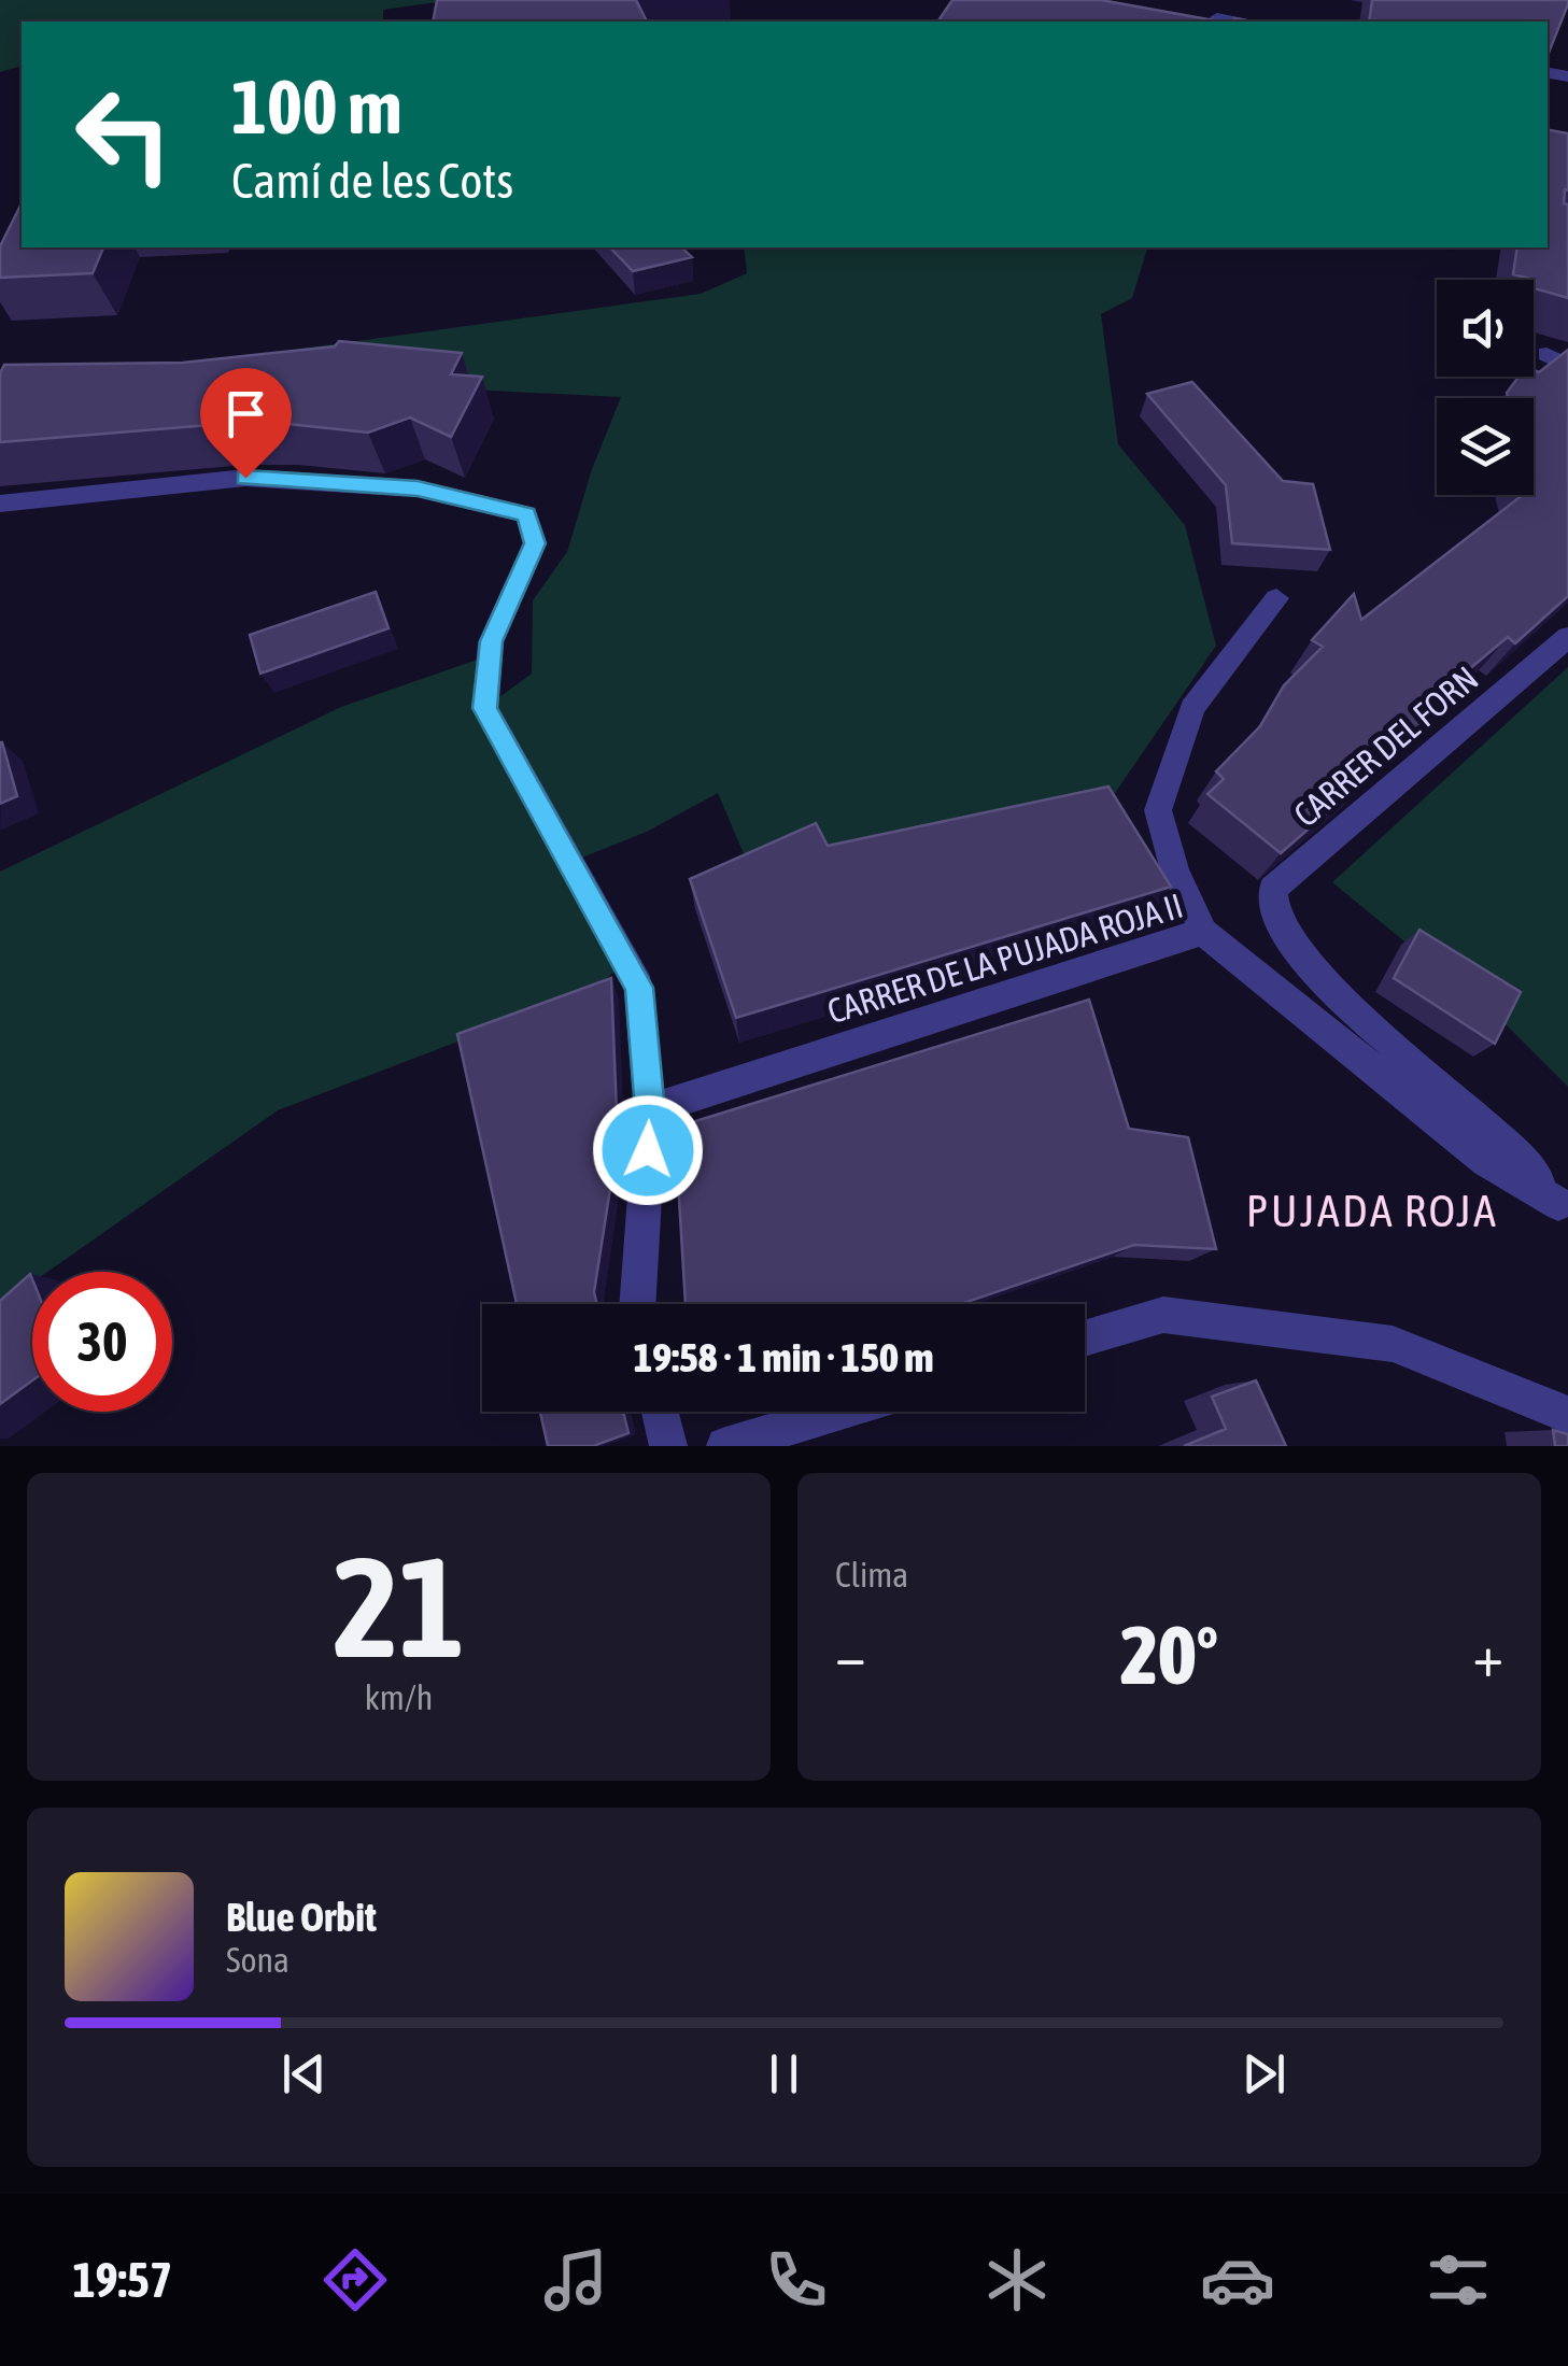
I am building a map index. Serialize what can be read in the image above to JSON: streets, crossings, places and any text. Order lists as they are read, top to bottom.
{
  "streets": {
    "street": ["CARRER DEL FORN", "CARRER DE LA PUJADA ROJA II"]
  },
  "crossings": [
    ["CARRER DEL FORN", "CARRER DE LA PUJADA ROJA II"]
  ],
  "districts": ["PUJADA ROJA"],
  "page": {
    "turn": ["100 m", "Camí de les Cots"],
    "limit": "30",
    "trip": "19:58 · 1 min · 150 m",
    "tile": [
      ["21", "km/h"],
      "Clima"
    ],
    "heat": ["−", "20°", "+"],
    "song": ["Blue Orbit", "Sona"],
    "tabs": "19:57"
  }
}
